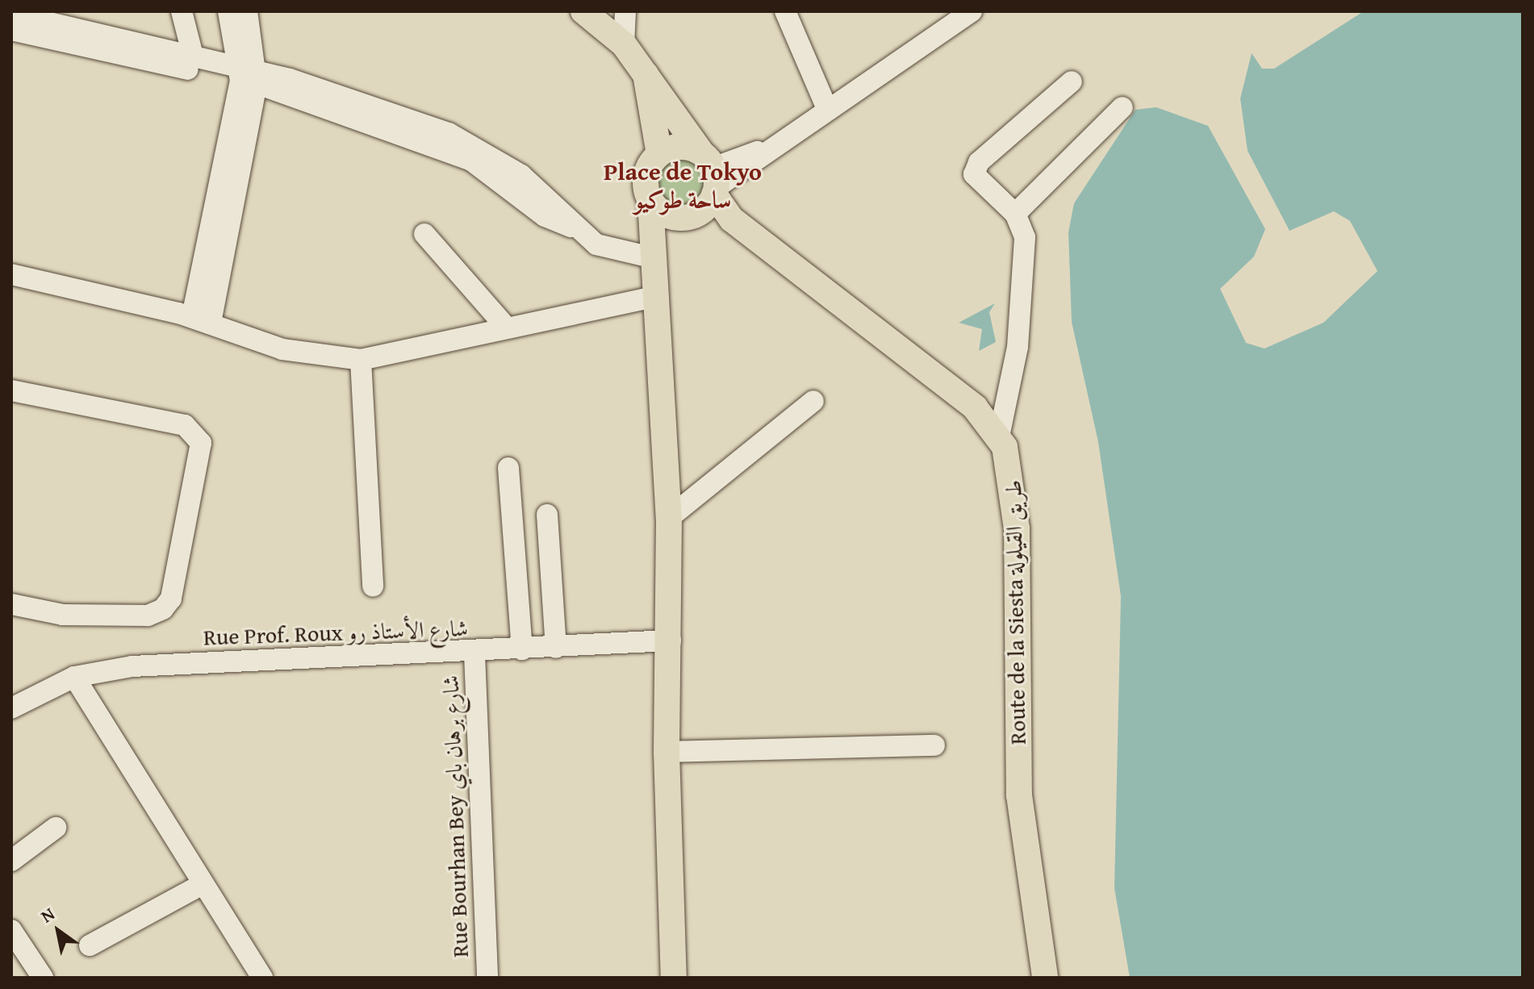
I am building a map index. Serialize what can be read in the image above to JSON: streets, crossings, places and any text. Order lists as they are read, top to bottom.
{
  "streets": {
    "main road": ["Route de la Siesta طريق القيلولة"],
    "street": ["Rue Prof. Roux شارع الأستاذ رو", "Rue Bourhan Bey شارع برهان باي"]
  },
  "crossings": [
    ["Rue Prof. Roux شارع الأستاذ رو", "Rue Bourhan Bey شارع برهان باي"]
  ],
  "districts": ["Place de Tokyo ساحة طوكيو"],
  "north": "top left"
}
